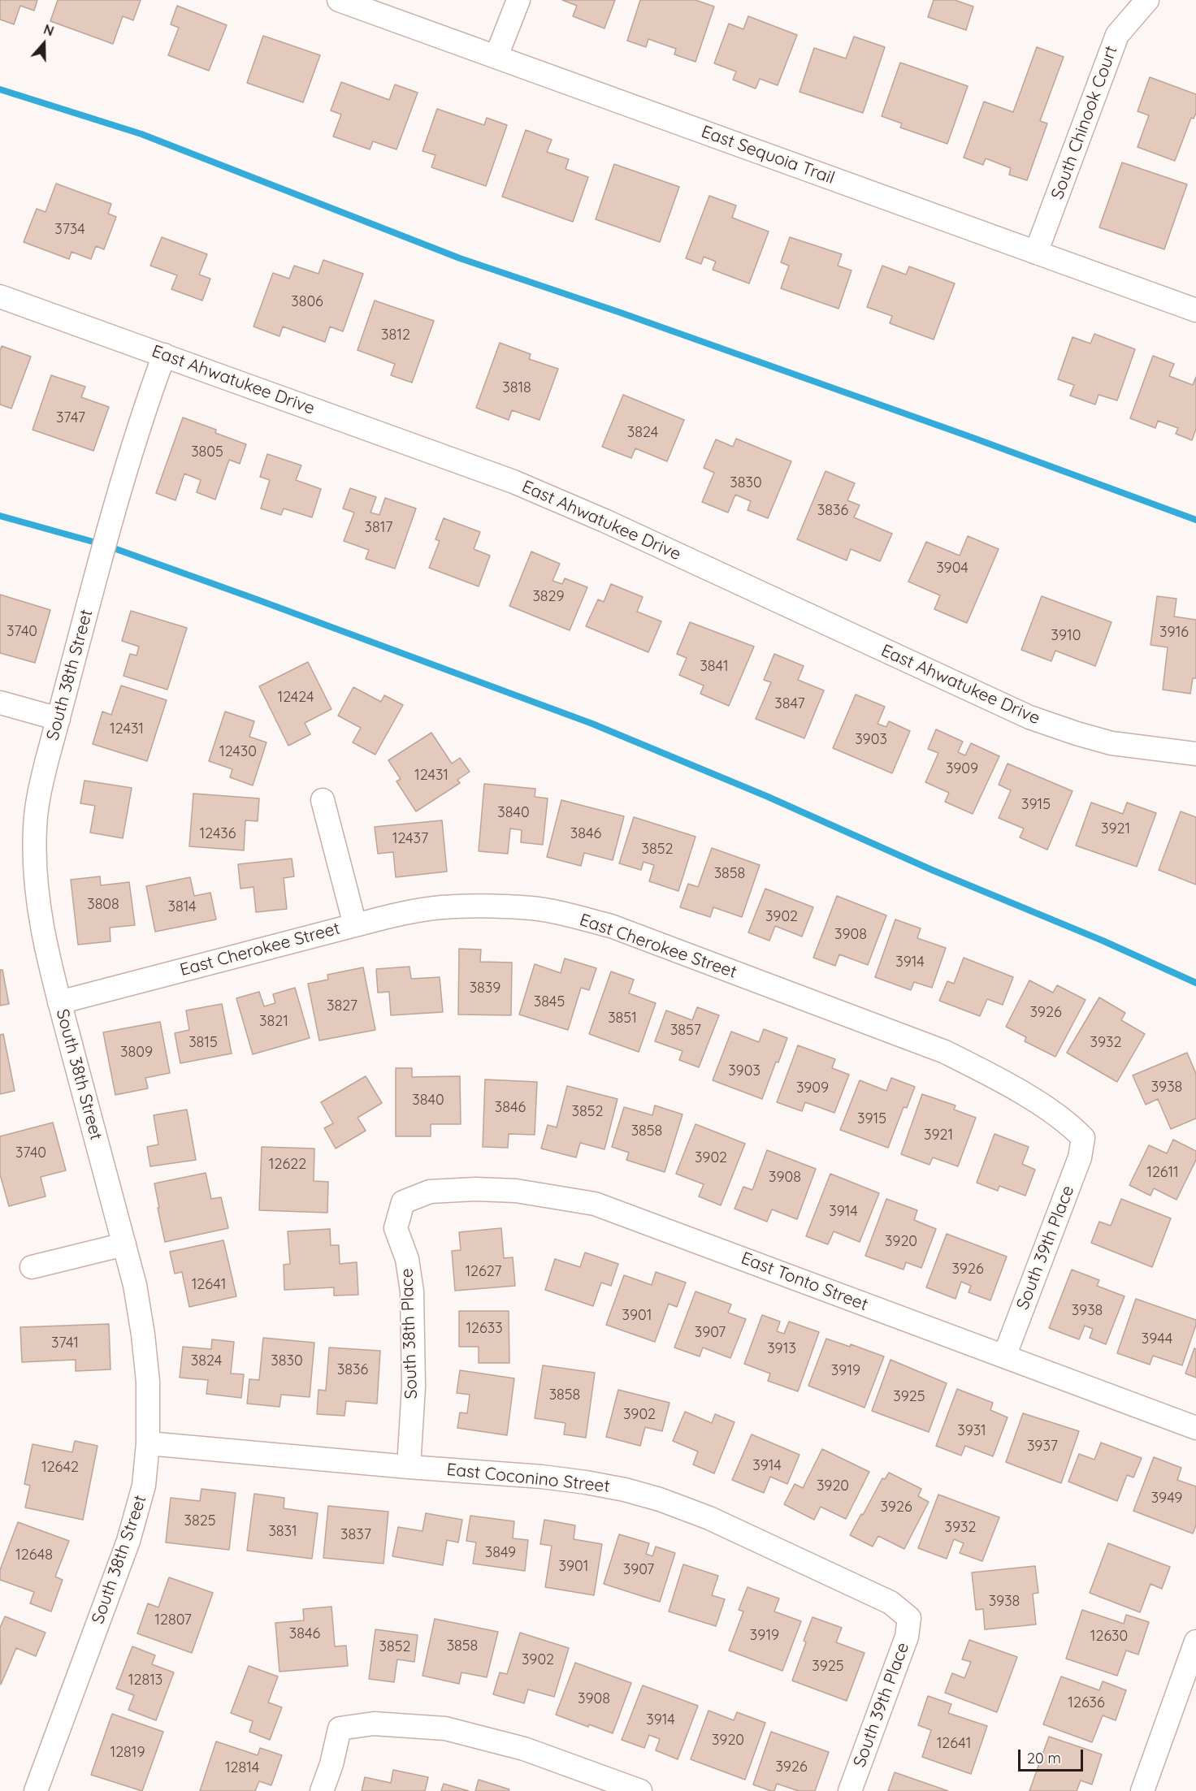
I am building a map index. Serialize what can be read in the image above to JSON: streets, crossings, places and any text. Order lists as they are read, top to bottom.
{
  "streets": {
    "street": [
      "South Chinook Court",
      "East Sequoia Trail",
      "East Ahwatukee Drive",
      "South 38th Street",
      "East Cherokee Street",
      "South 39th Place",
      "East Tonto Street",
      "South 38th Place",
      "East Coconino Street"
    ]
  },
  "crossings": [
    ["South Chinook Court", "East Sequoia Trail"],
    ["East Ahwatukee Drive", "South 38th Street"],
    ["South 38th Street", "East Cherokee Street"],
    ["South 38th Street", "East Coconino Street"],
    ["East Cherokee Street", "South 39th Place"],
    ["South 39th Place", "East Tonto Street"],
    ["South 39th Place", "East Coconino Street"],
    ["East Tonto Street", "South 38th Place"],
    ["South 38th Place", "East Coconino Street"]
  ],
  "house_numbers": [
    "3734",
    "3806",
    "3812",
    "3818",
    "3747",
    "3824",
    "3805",
    "3830",
    "3836",
    "3817",
    "3904",
    "3829",
    "3740",
    "3916",
    "3910",
    "3841",
    "12424",
    "3847",
    "12431",
    "3903",
    "12430",
    "3909",
    "12431",
    "3915",
    "3840",
    "3921",
    "12436",
    "3846",
    "12437",
    "3852",
    "3858",
    "3808",
    "3814",
    "3902",
    "3908",
    "3914",
    "3839",
    "3845",
    "3827",
    "3926",
    "3851",
    "3821",
    "3857",
    "3815",
    "3932",
    "3809",
    "3903",
    "3938",
    "3909",
    "3840",
    "3846",
    "3852",
    "3915",
    "3858",
    "3921",
    "3740",
    "3902",
    "12622",
    "12611",
    "3908",
    "3914",
    "3920",
    "3926",
    "12627",
    "12641",
    "3938",
    "3901",
    "12633",
    "3907",
    "3944",
    "3741",
    "3913",
    "3824",
    "3830",
    "3836",
    "3919",
    "3858",
    "3925",
    "3902",
    "3931",
    "3937",
    "3914",
    "12642",
    "3920",
    "3949",
    "3926",
    "3825",
    "3932",
    "3831",
    "3837",
    "3849",
    "12648",
    "3901",
    "3907",
    "3938",
    "12807",
    "3846",
    "3919",
    "12630",
    "3858",
    "3852",
    "3902",
    "3925",
    "12813",
    "3908",
    "12636",
    "3914",
    "3920",
    "12641",
    "12819",
    "3926",
    "12814"
  ],
  "scale_bar": "20 m",
  "north": "top"
}
